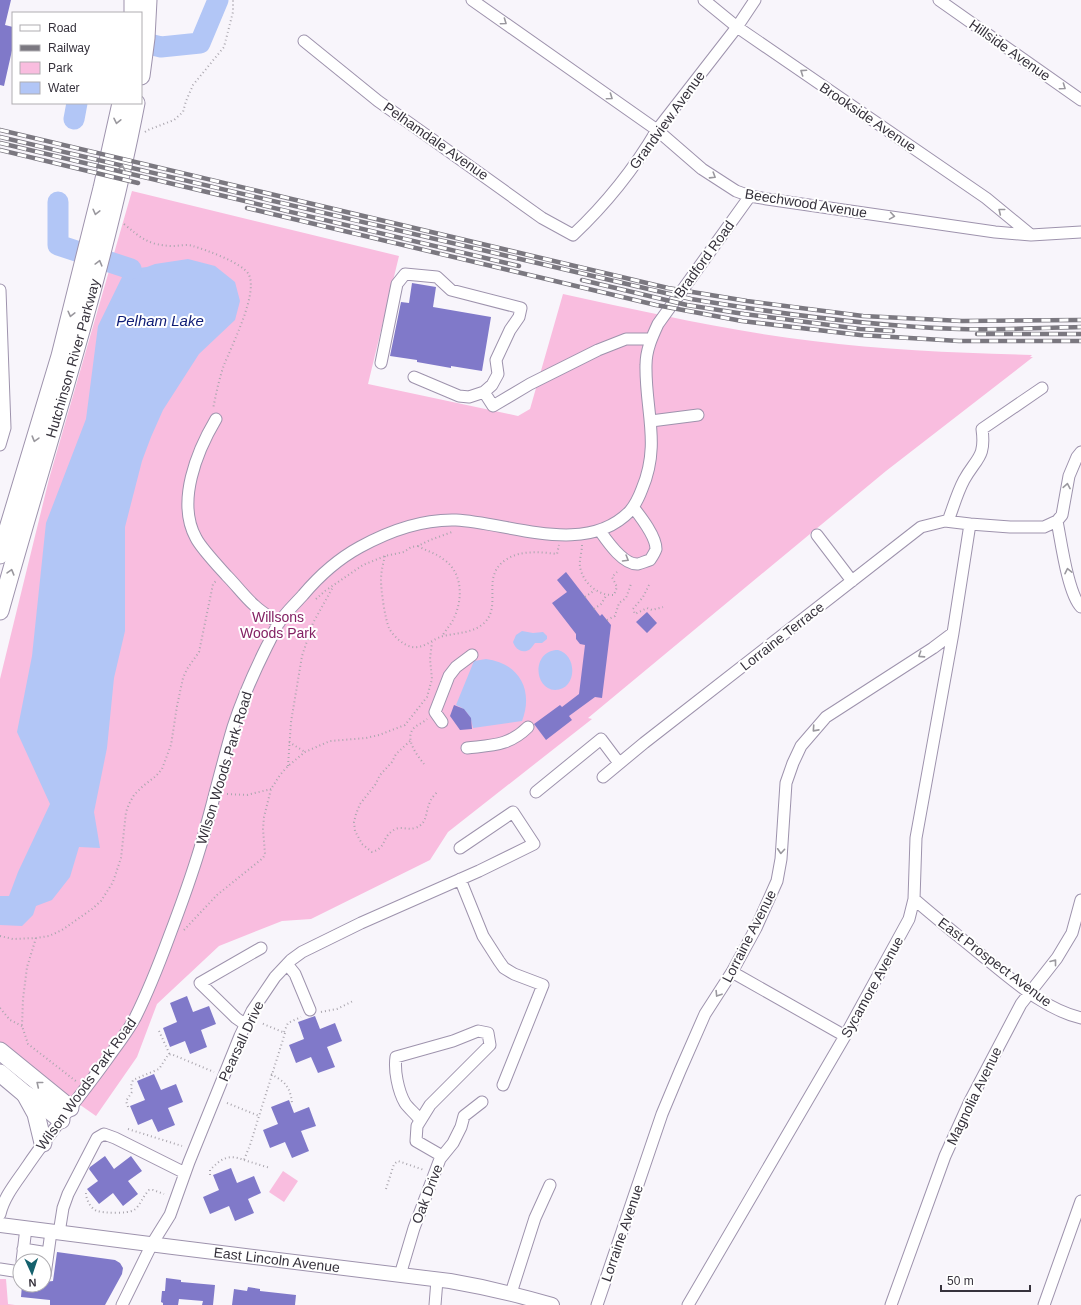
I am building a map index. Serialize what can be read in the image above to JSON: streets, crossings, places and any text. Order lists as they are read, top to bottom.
{
  "streets": {
    "highway": ["Hutchinson River Parkway"],
    "main road": ["East Lincoln Avenue"],
    "street": [
      "Hillside Avenue",
      "Brookside Avenue",
      "Grandview Avenue",
      "Pelhamdale Avenue",
      "Beechwood Avenue",
      "Bradford Road",
      "Lorraine Terrace",
      "Wilson Woods Park Road",
      "Lorraine Avenue",
      "East Prospect Avenue",
      "Sycamore Avenue",
      "Pearsall Drive",
      "Magnolia Avenue",
      "Oak Drive"
    ]
  },
  "crossings": [
    ["Brookside Avenue", "Grandview Avenue"],
    ["Brookside Avenue", "Beechwood Avenue"],
    ["Grandview Avenue", "Pelhamdale Avenue"],
    ["Grandview Avenue", "Beechwood Avenue"],
    ["Beechwood Avenue", "Bradford Road"],
    ["Bradford Road", "Wilson Woods Park Road"],
    ["Lorraine Avenue", "Sycamore Avenue"],
    ["East Prospect Avenue", "Sycamore Avenue"],
    ["East Prospect Avenue", "Magnolia Avenue"],
    ["Pearsall Drive", "East Lincoln Avenue"],
    ["Oak Drive", "East Lincoln Avenue"]
  ],
  "one_way": [
    "Hillside Avenue",
    "Brookside Avenue",
    "Beechwood Avenue",
    "Lorraine Avenue"
  ],
  "water": ["Pelham Lake"],
  "parks": ["Willsons Woods Park"],
  "legend": [
    "Road",
    "Railway",
    "Park",
    "Water"
  ],
  "scale_bar": "50 m",
  "north": "bottom"
}
